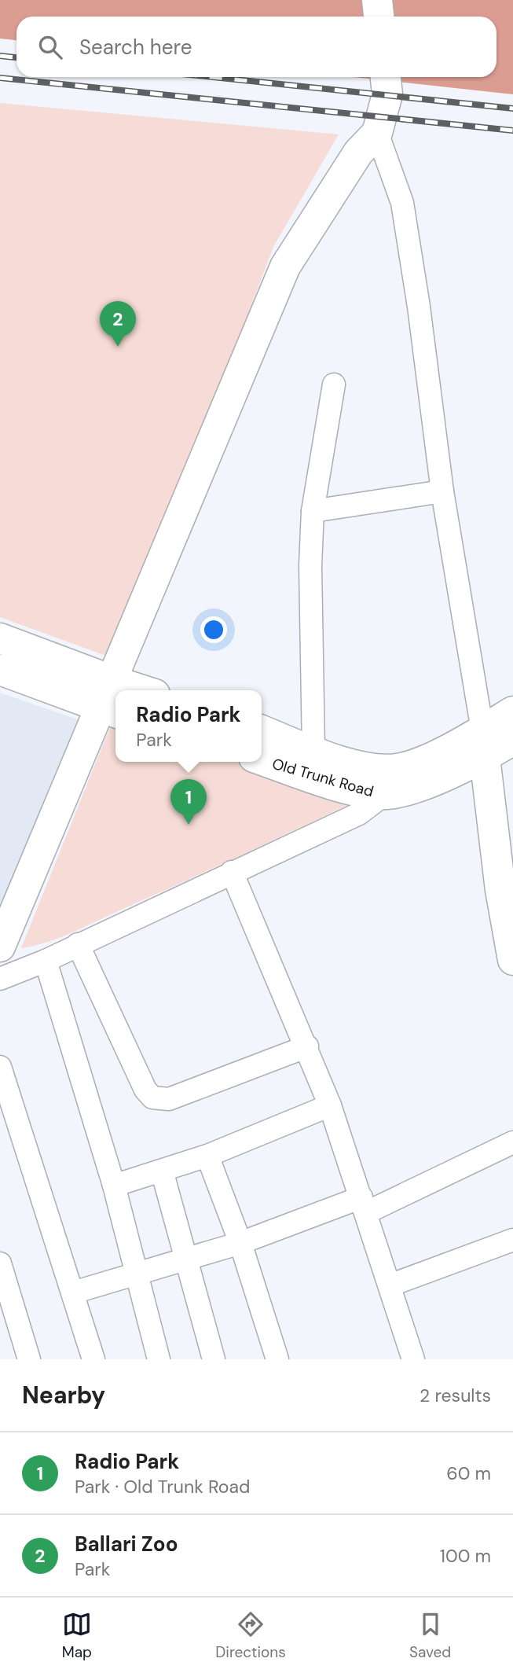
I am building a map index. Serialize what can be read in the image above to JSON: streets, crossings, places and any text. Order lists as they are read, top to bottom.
{
  "streets": {
    "street": ["Old Trunk Road"]
  },
  "page": {
    "search": "Search here",
    "pins": ["2", "1"],
    "popup": ["Radio Park", "Park"],
    "heading": ["Nearby", "2 results"],
    "list": [
      {
        "mark": "1",
        "name": "Radio Park",
        "note": "Park · Old Trunk Road",
        "value": "60 m"
      },
      {
        "mark": "2",
        "name": "Ballari Zoo",
        "note": "Park",
        "value": "100 m"
      }
    ],
    "nav": ["Map", "Directions", "Saved"]
  }
}
